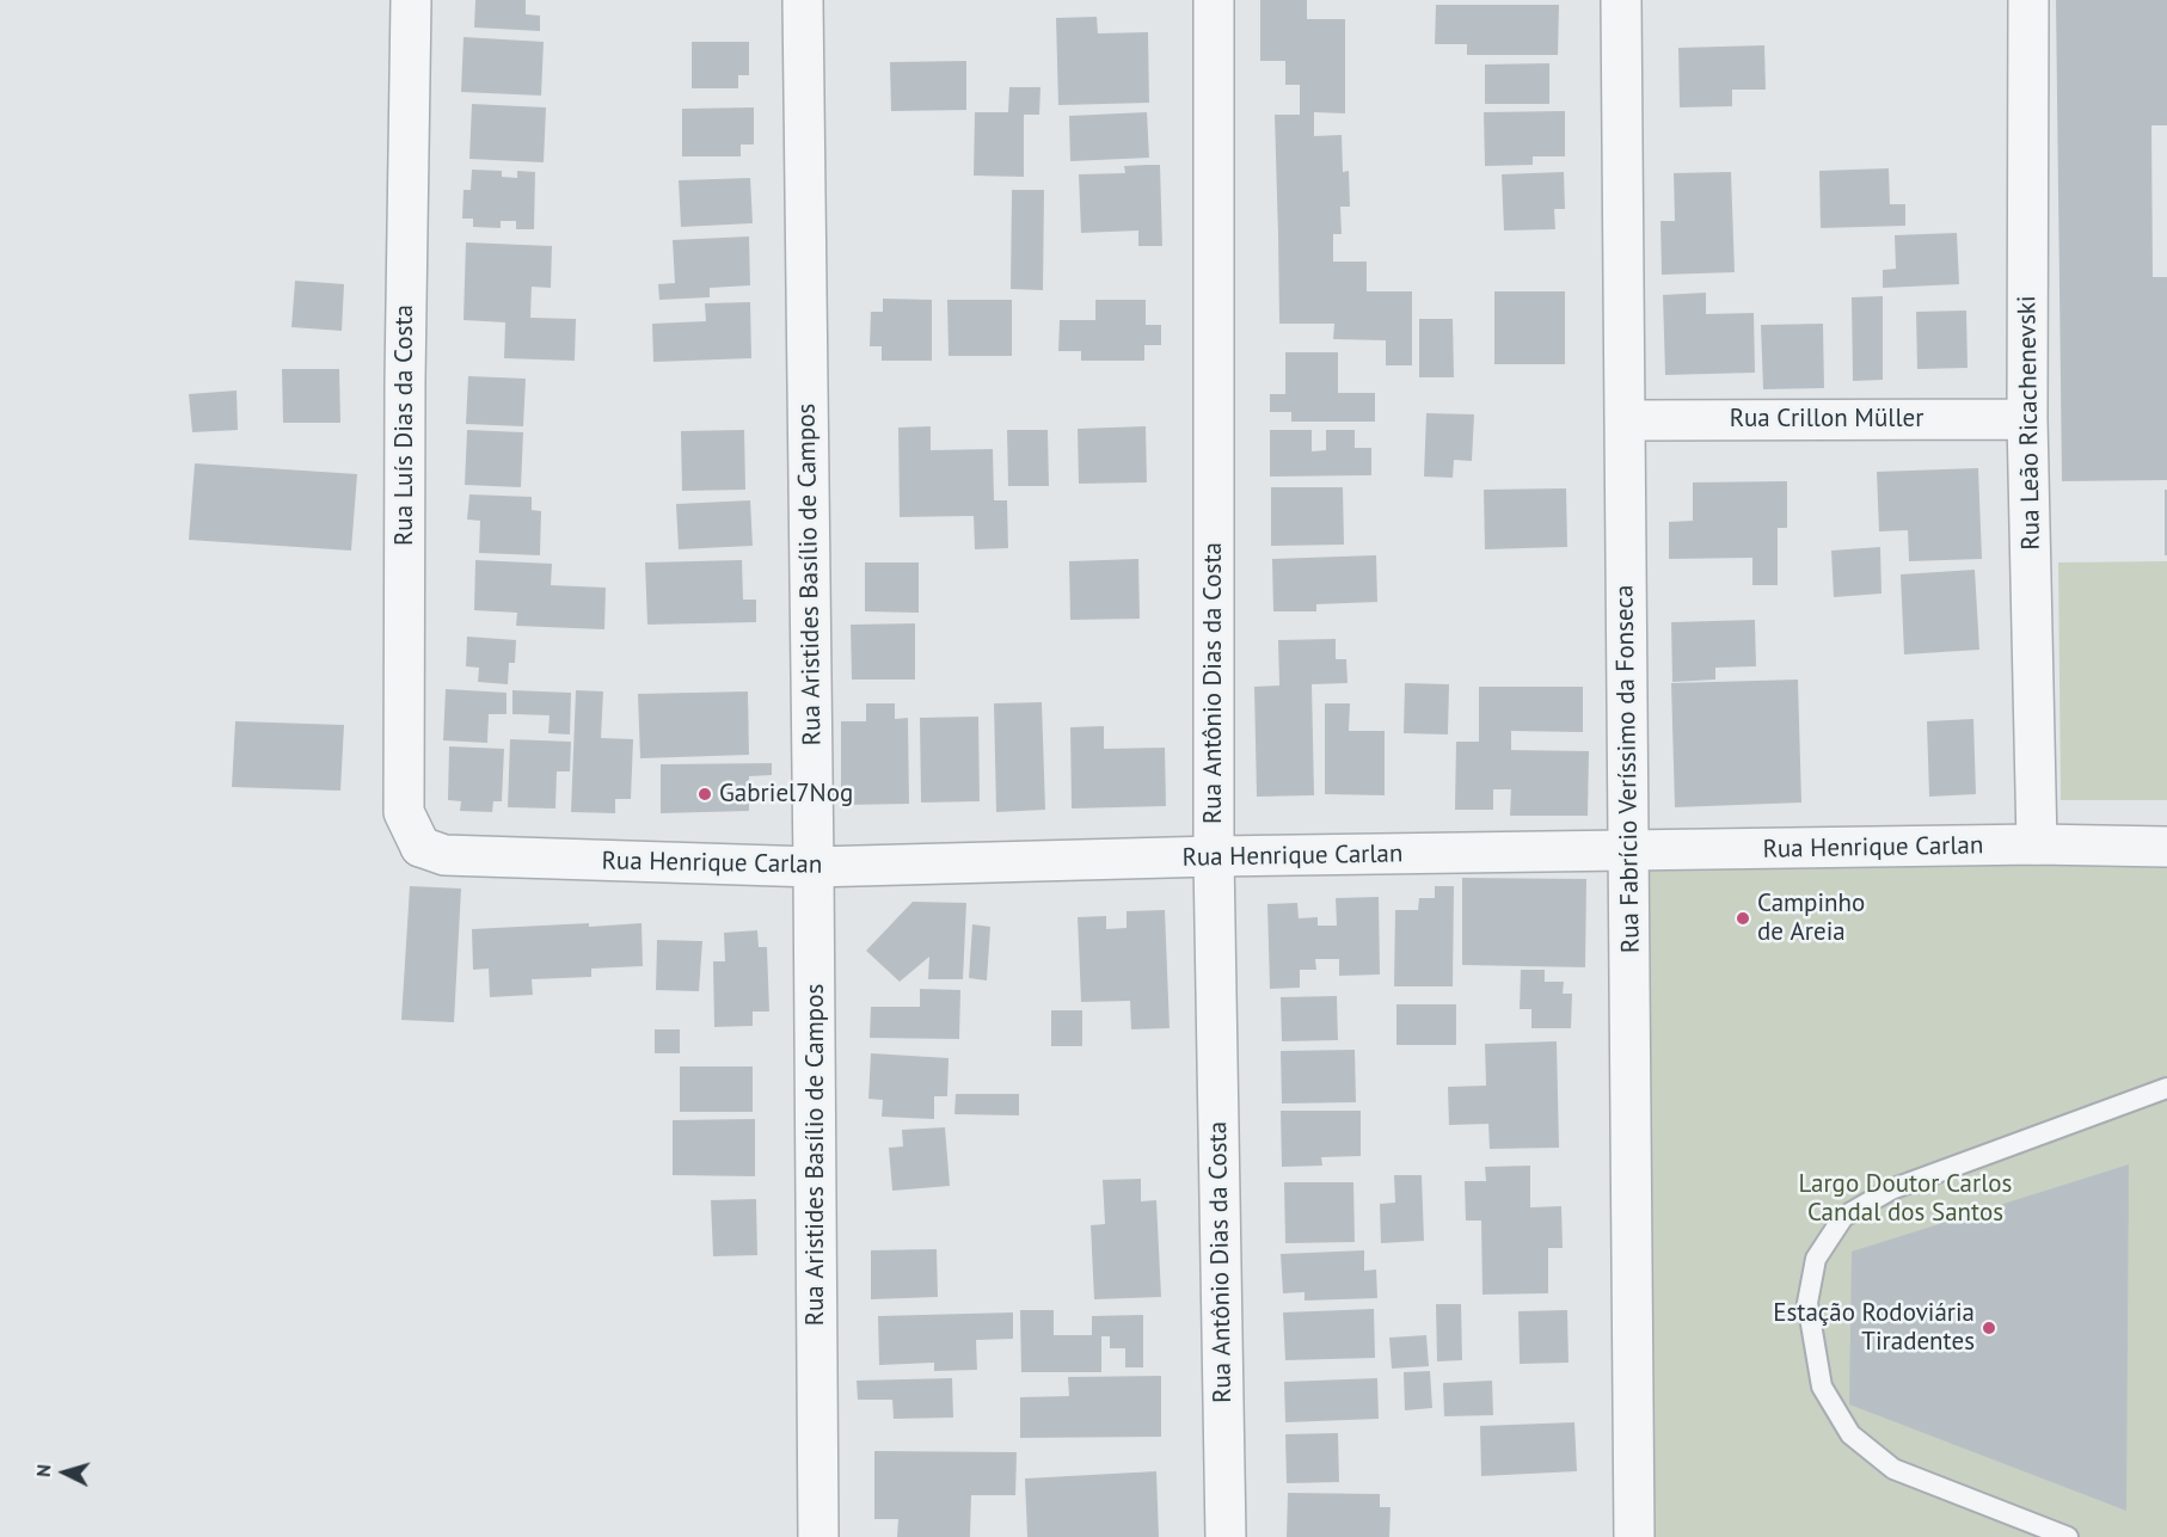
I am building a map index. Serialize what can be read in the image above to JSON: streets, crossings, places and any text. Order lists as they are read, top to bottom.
{
  "streets": {
    "street": [
      "Rua Crillon Müller",
      "Rua Leão Ricachenevski",
      "Rua Luís Dias da Costa",
      "Rua Aristides Basílio de Campos",
      "Rua Antônio Dias da Costa",
      "Rua Fabrício Veríssimo da Fonseca",
      "Rua Henrique Carlan"
    ]
  },
  "crossings": [
    ["Rua Crillon Müller", "Rua Leão Ricachenevski"],
    ["Rua Crillon Müller", "Rua Fabrício Veríssimo da Fonseca"],
    ["Rua Leão Ricachenevski", "Rua Henrique Carlan"],
    ["Rua Luís Dias da Costa", "Rua Henrique Carlan"],
    ["Rua Aristides Basílio de Campos", "Rua Henrique Carlan"],
    ["Rua Antônio Dias da Costa", "Rua Henrique Carlan"],
    ["Rua Fabrício Veríssimo da Fonseca", "Rua Henrique Carlan"]
  ],
  "parks": ["Largo Doutor Carlos Candal dos Santos"],
  "places": ["Gabriel7Nog", "Campinho de Areia", "Estação Rodoviária Tiradentes"],
  "north": "left"
}
